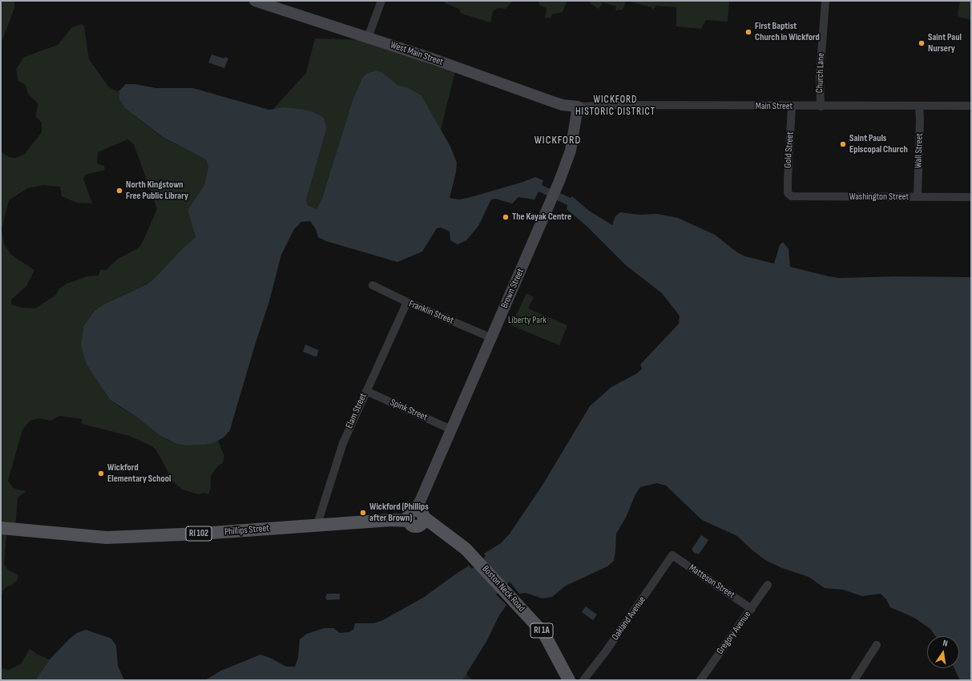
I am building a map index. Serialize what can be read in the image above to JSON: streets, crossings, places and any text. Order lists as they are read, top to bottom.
{
  "streets": {
    "main road": [
      "West Main Street",
      "Brown Street",
      "Phillips Street",
      "RI 102",
      "Boston Neck Road",
      "RI 1A"
    ],
    "street": [
      "Church Lane",
      "Main Street",
      "Gold Street",
      "Wall Street",
      "Washington Street",
      "Franklin Street",
      "Spink Street",
      "Elam Street",
      "Matteson Street",
      "Oakland Avenue",
      "Gregory Avenue"
    ]
  },
  "crossings": [
    ["West Main Street", "Main Street"],
    ["West Main Street", "Brown Street"],
    ["Church Lane", "Main Street"],
    ["Main Street", "Gold Street"],
    ["Main Street", "Wall Street"],
    ["Main Street", "Brown Street"],
    ["Gold Street", "Washington Street"],
    ["Wall Street", "Washington Street"],
    ["Brown Street", "Franklin Street"],
    ["Brown Street", "Spink Street"],
    ["Brown Street", "Phillips Street"],
    ["Brown Street", "Boston Neck Road"],
    ["Franklin Street", "Elam Street"],
    ["Spink Street", "Elam Street"],
    ["Elam Street", "Phillips Street"],
    ["Phillips Street", "Boston Neck Road"],
    ["Matteson Street", "Oakland Avenue"],
    ["Matteson Street", "Gregory Avenue"]
  ],
  "districts": ["WICKFORD HISTORIC DISTRICT", "WICKFORD"],
  "parks": ["Liberty Park"],
  "places": [
    "First Baptist Church in Wickford",
    "Saint Paul Nursery",
    "Saint Pauls Episcopal Church",
    "North Kingstown Free Public Library",
    "The Kayak Centre",
    "Wickford Elementary School",
    "Wickford (Phillips after Brown)"
  ],
  "north": "top"
}
